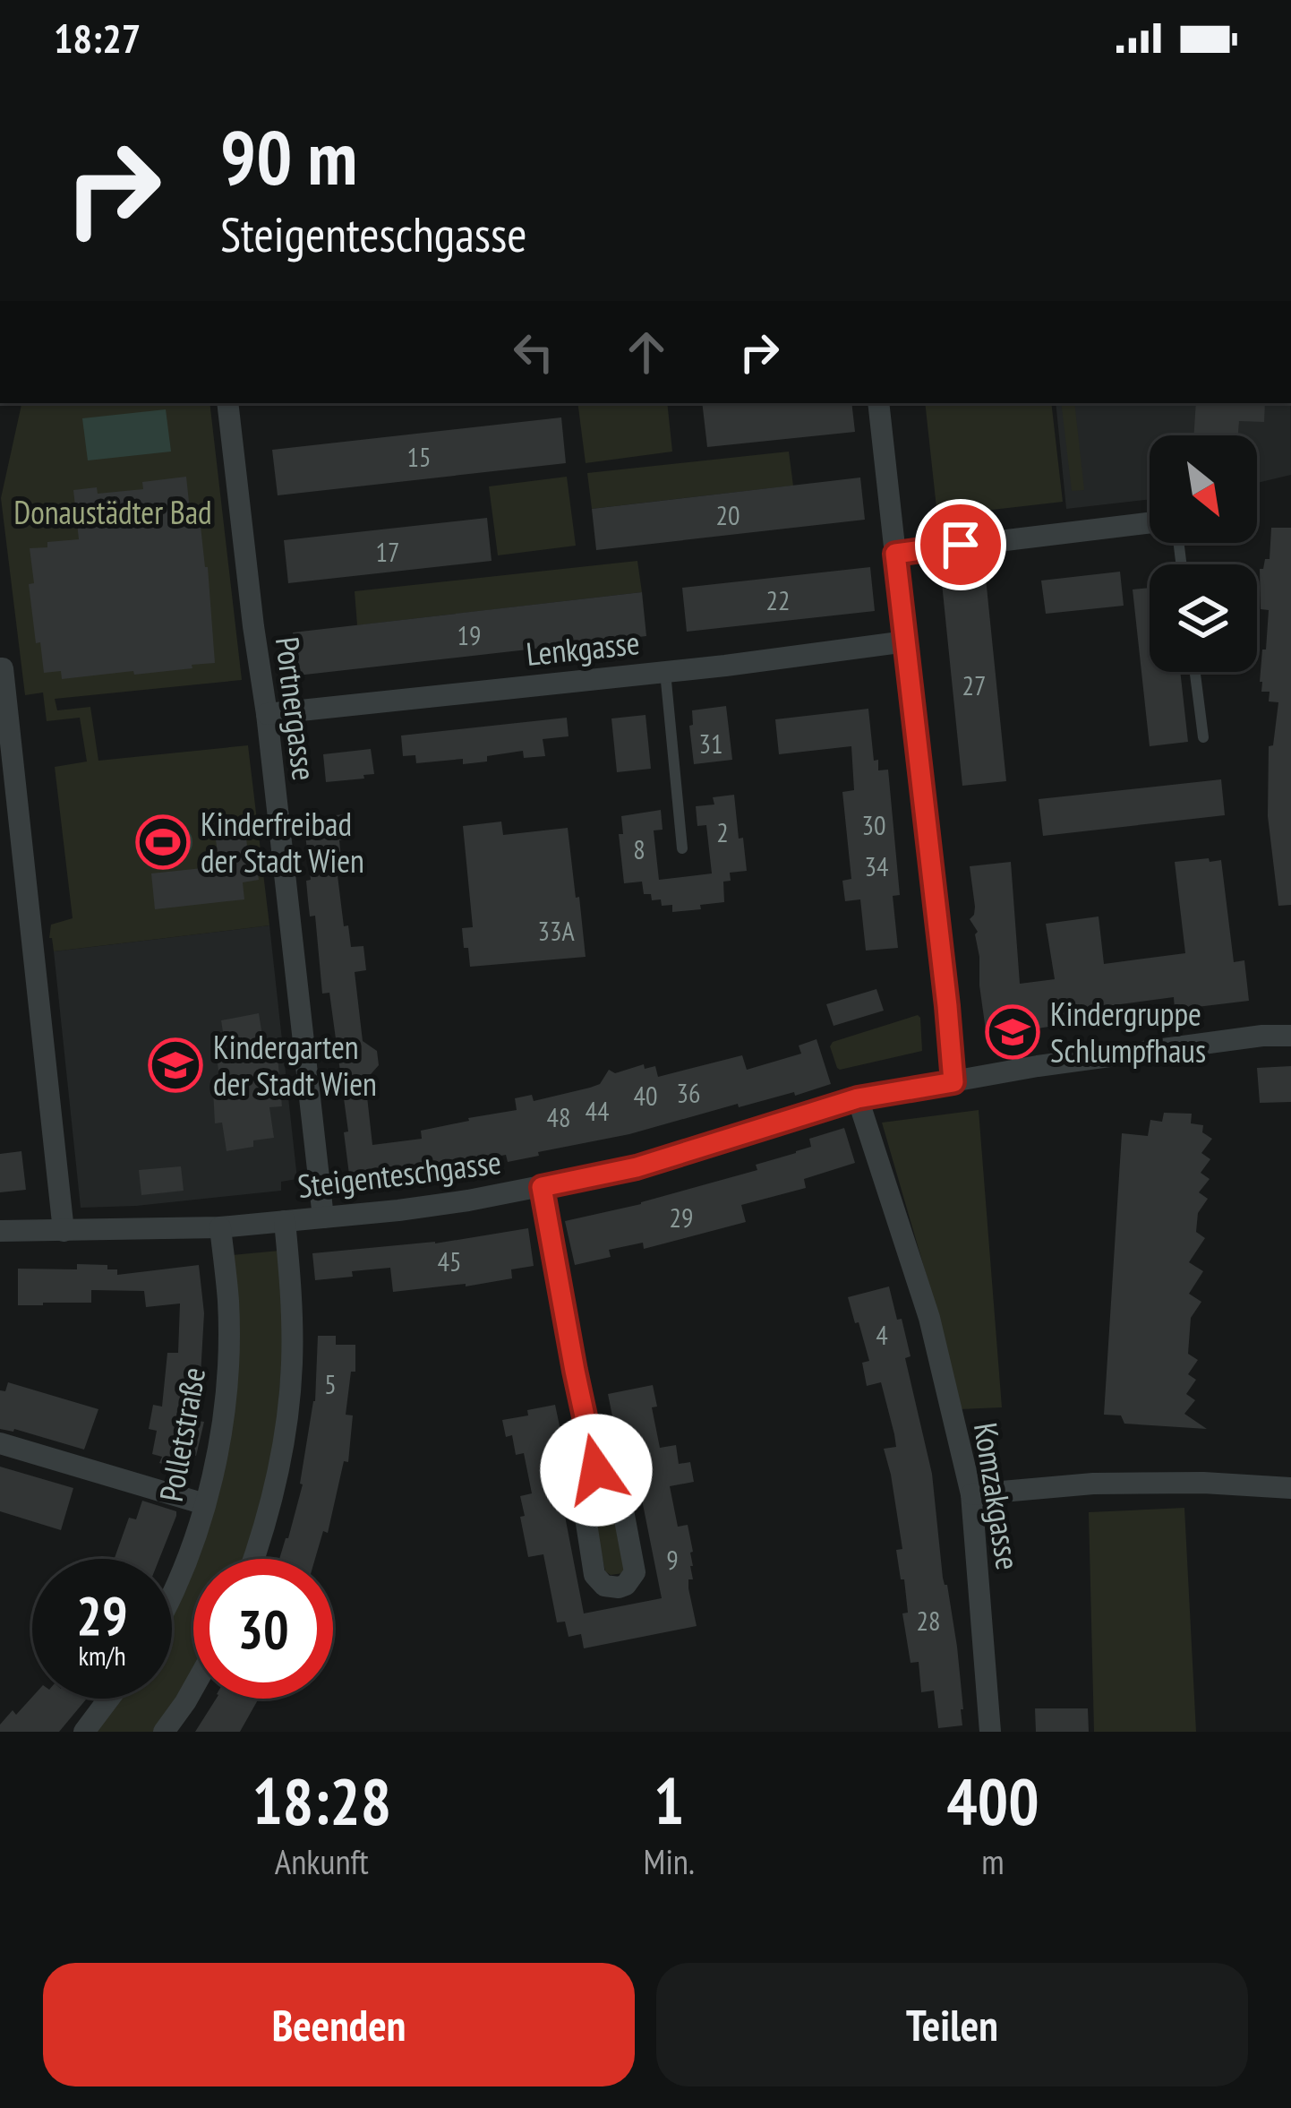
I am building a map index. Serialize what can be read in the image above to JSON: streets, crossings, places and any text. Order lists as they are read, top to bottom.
{
  "streets": {
    "street": [
      "Lenkgasse",
      "Portnergasse",
      "Steigenteschgasse",
      "Polletstraße",
      "Komzakgasse"
    ]
  },
  "crossings": [
    ["Lenkgasse", "Portnergasse"],
    ["Portnergasse", "Steigenteschgasse"],
    ["Steigenteschgasse", "Polletstraße"],
    ["Steigenteschgasse", "Komzakgasse"]
  ],
  "parks": ["Donaustädter Bad"],
  "places": {
    "sports": ["Kinderfreibad der Stadt Wien"],
    "school or university": ["Kindergruppe Schlumpfhaus", "Kindergarten der Stadt Wien"]
  },
  "house_numbers": [
    "15",
    "20",
    "17",
    "22",
    "19",
    "27",
    "31",
    "30",
    "2",
    "8",
    "34",
    "33A",
    "36",
    "40",
    "44",
    "48",
    "29",
    "45",
    "4",
    "5",
    "9",
    "28"
  ],
  "north": "bottom right",
  "page": {
    "status": "18:27",
    "turn": ["90 m", "Steigenteschgasse"],
    "speed": "29 km/h",
    "limit": "30",
    "eta": [
      "18:28",
      "Ankunft",
      "1",
      "Min.",
      "400",
      "m"
    ],
    "buttons": ["Beenden", "Teilen"]
  }
}
